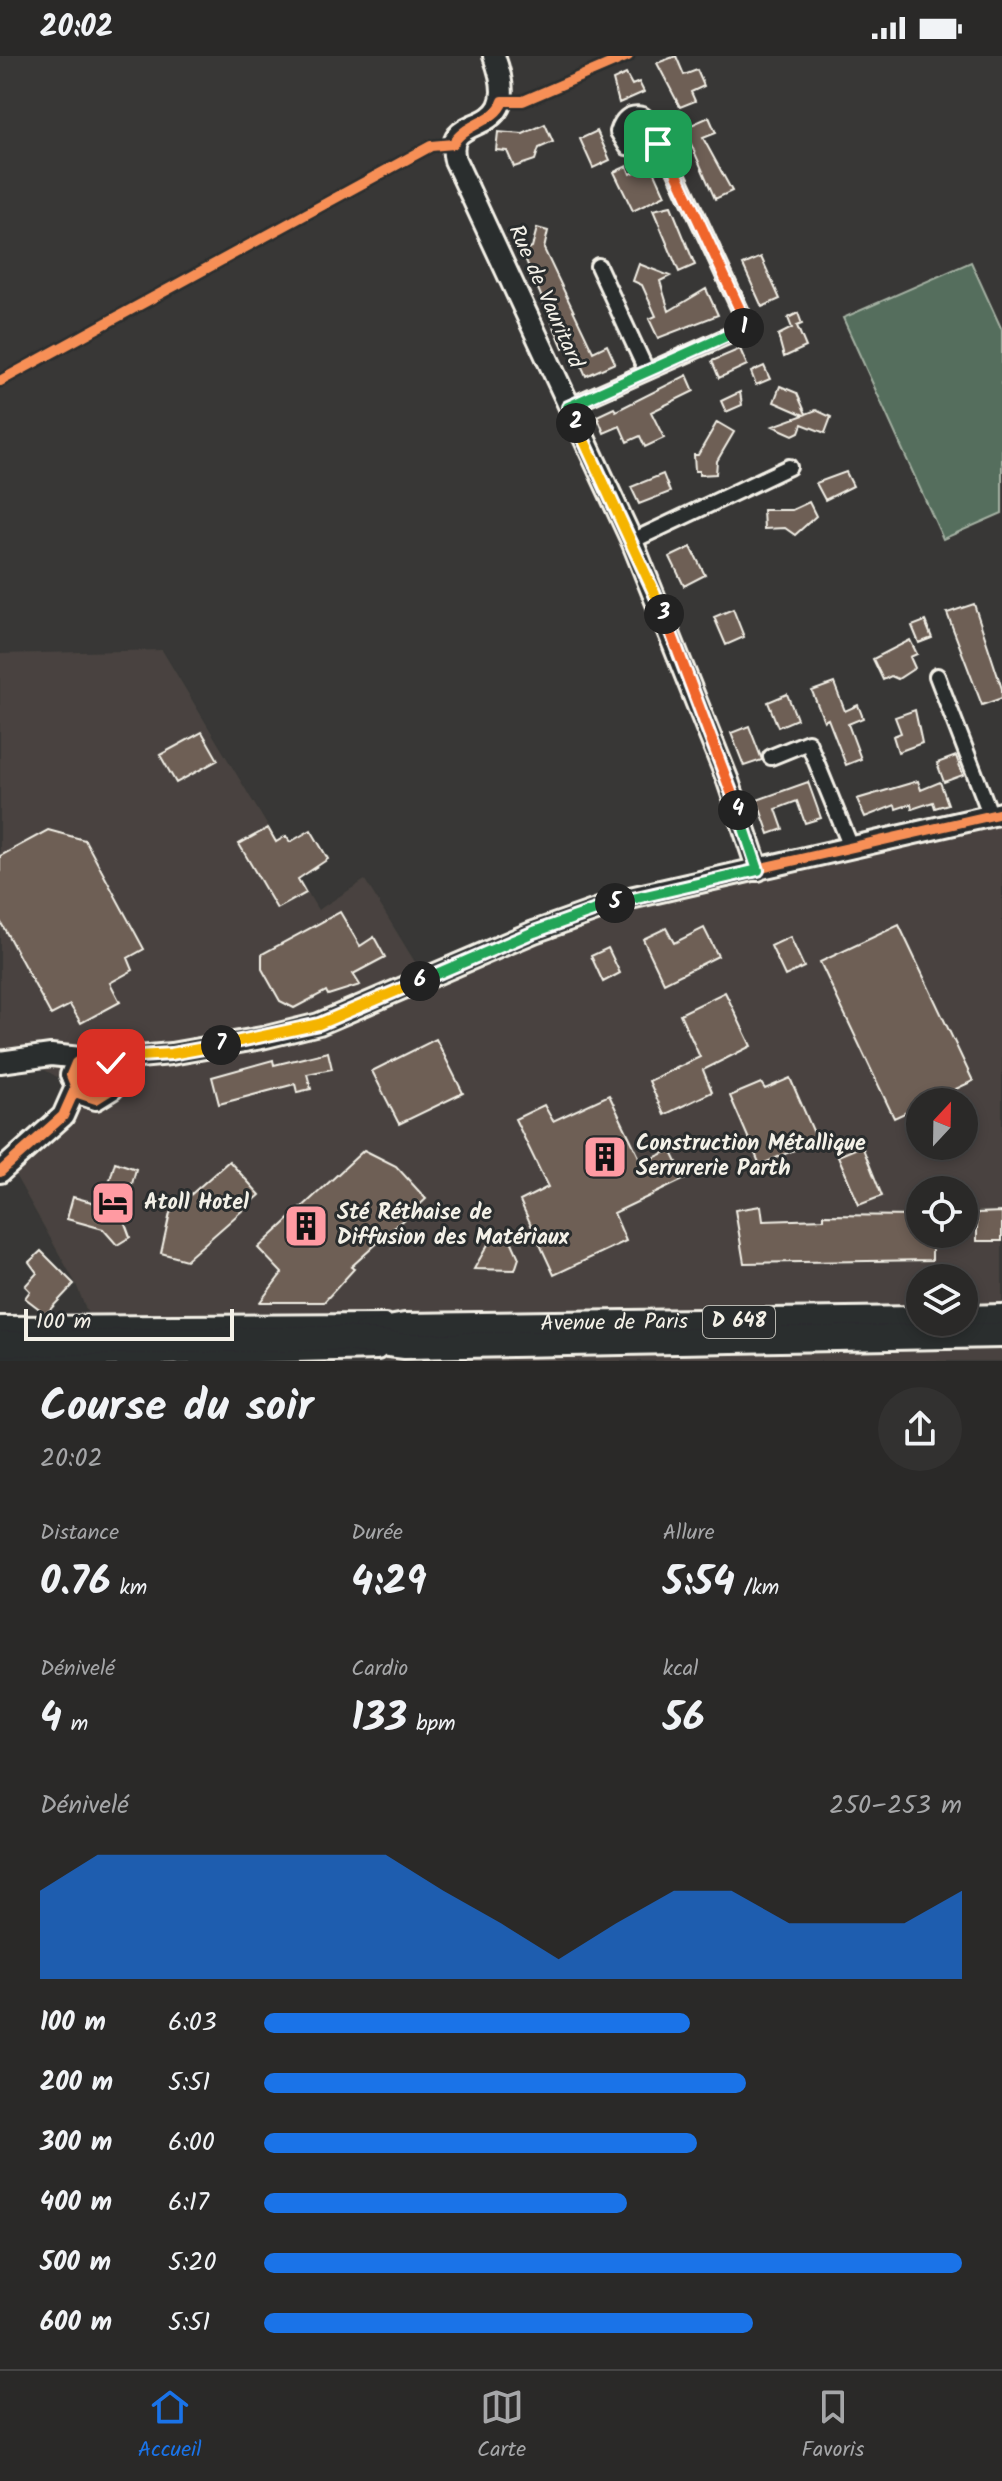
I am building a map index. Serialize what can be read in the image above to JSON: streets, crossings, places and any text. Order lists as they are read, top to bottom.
{
  "streets": {
    "main road": ["D 648", "Avenue de Paris"],
    "street": ["Rue de Vauritard"]
  },
  "places": {
    "building": ["Construction Métallique Serrurerie Parth", "Sté Réthaise de Diffusion des Matériaux"],
    "hotel": ["Atoll Hotel"]
  },
  "scale_bar": "100 m",
  "north": "top",
  "page": {
    "status": "20:02",
    "pins": [
      "1",
      "2",
      "3",
      "4",
      "5",
      "6",
      "7"
    ],
    "scale": "100 m",
    "heading": ["Course du soir", "20:02"],
    "stats": [
      ["Distance", "0.76 km"],
      ["Durée", "4:29"],
      ["Allure", "5:54 /km"],
      ["Dénivelé", "4 m"],
      ["Cardio", "133 bpm"],
      ["kcal", "56"]
    ],
    "chart": ["Dénivelé", "250–253 m"],
    "list": [
      {
        "name": "100 m",
        "note": "6:03"
      },
      {
        "name": "200 m",
        "note": "5:51"
      },
      {
        "name": "300 m",
        "note": "6:00"
      },
      {
        "name": "400 m",
        "note": "6:17"
      },
      {
        "name": "500 m",
        "note": "5:20"
      },
      {
        "name": "600 m",
        "note": "5:51"
      }
    ],
    "tabs": ["Accueil", "Carte", "Favoris"]
  }
}
